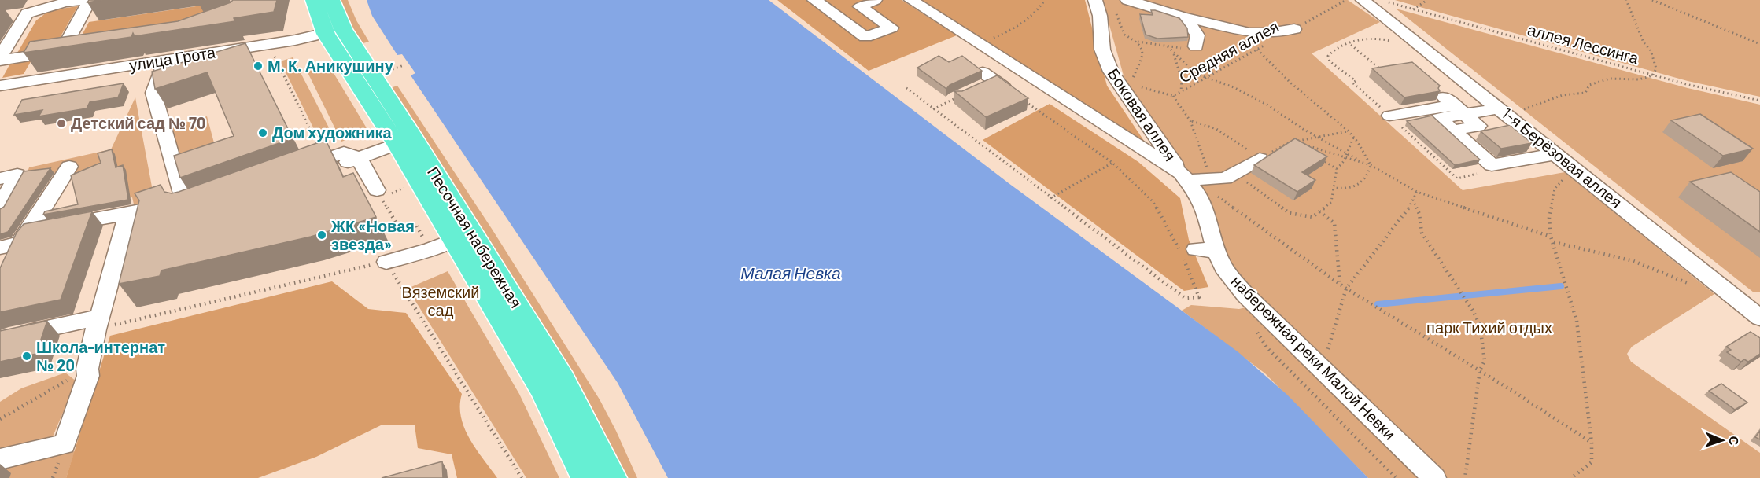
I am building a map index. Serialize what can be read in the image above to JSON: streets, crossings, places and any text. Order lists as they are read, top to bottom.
{
  "streets": {
    "main road": ["Песочная набережная"],
    "street": [
      "улица Грота",
      "Боковая аллея",
      "1-я Берёзовая аллея",
      "набережная реки Малой Невки"
    ],
    "path": ["аллея Лессинга", "Средняя аллея"]
  },
  "crossings": [
    ["Средняя аллея", "Боковая аллея"],
    ["улица Грота", "Песочная набережная"],
    ["Боковая аллея", "набережная реки Малой Невки"]
  ],
  "water": ["Малая Невка"],
  "parks": ["Вяземский сад", "парк Тихий отдых"],
  "places": [
    "М. К. Аникушину",
    "Детский сад № 70",
    "Дом художника",
    "ЖК «Новая звезда»",
    "Школа-интернат № 20"
  ],
  "north": "right"
}
